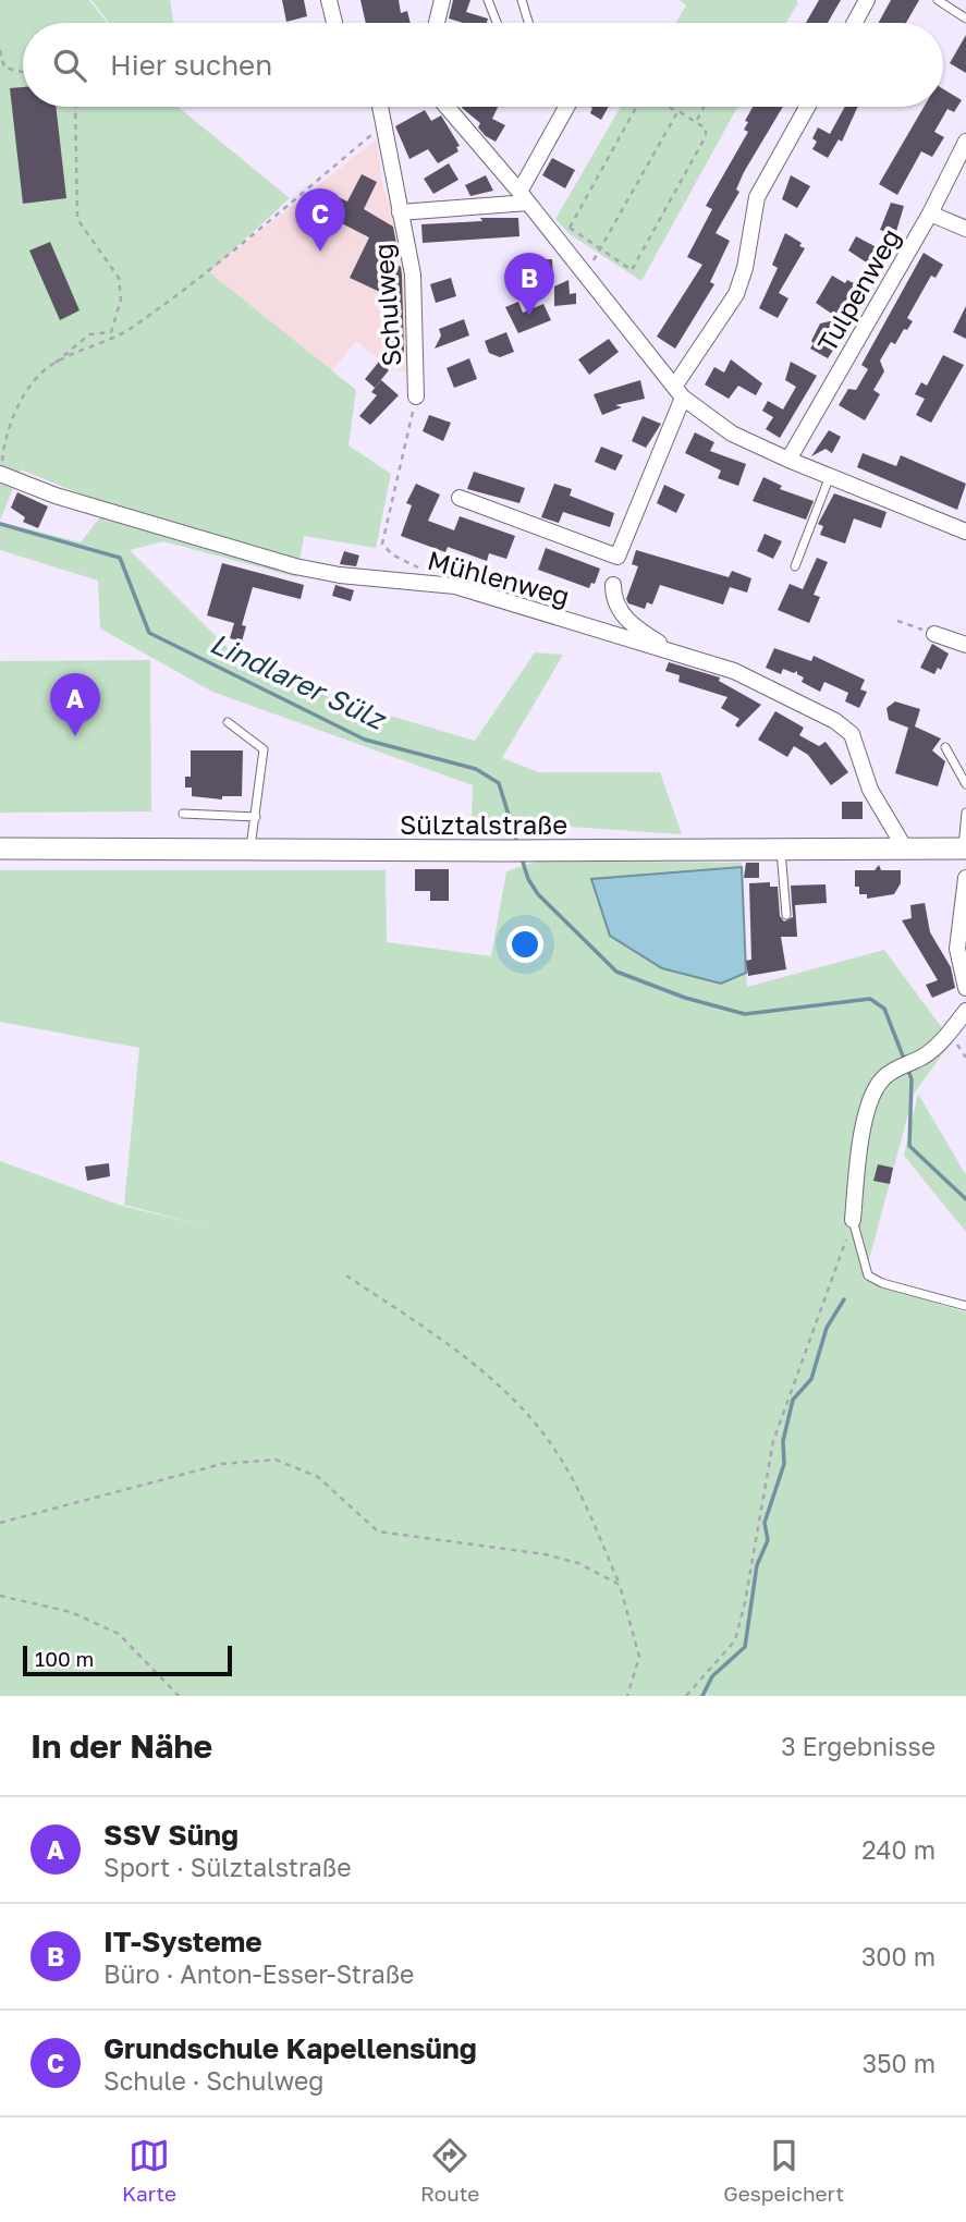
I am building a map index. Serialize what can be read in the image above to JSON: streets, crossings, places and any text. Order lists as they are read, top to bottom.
{
  "streets": {
    "main road": ["Sülztalstraße"],
    "street": ["Tulpenweg", "Schulweg", "Mühlenweg"]
  },
  "crossings": [
    ["Mühlenweg", "Sülztalstraße"]
  ],
  "water": ["Lindlarer Sülz"],
  "scale_bar": "100 m",
  "page": {
    "search": "Hier suchen",
    "pins": ["C", "B", "A"],
    "scale": "100 m",
    "heading": ["In der Nähe", "3 Ergebnisse"],
    "list": [
      {
        "mark": "A",
        "name": "SSV Süng",
        "note": "Sport · Sülztalstraße",
        "value": "240 m"
      },
      {
        "mark": "B",
        "name": "IT-Systeme",
        "note": "Büro · Anton-Esser-Straße",
        "value": "300 m"
      },
      {
        "mark": "C",
        "name": "Grundschule Kapellensüng",
        "note": "Schule · Schulweg",
        "value": "350 m"
      }
    ],
    "nav": ["Karte", "Route", "Gespeichert"]
  }
}
